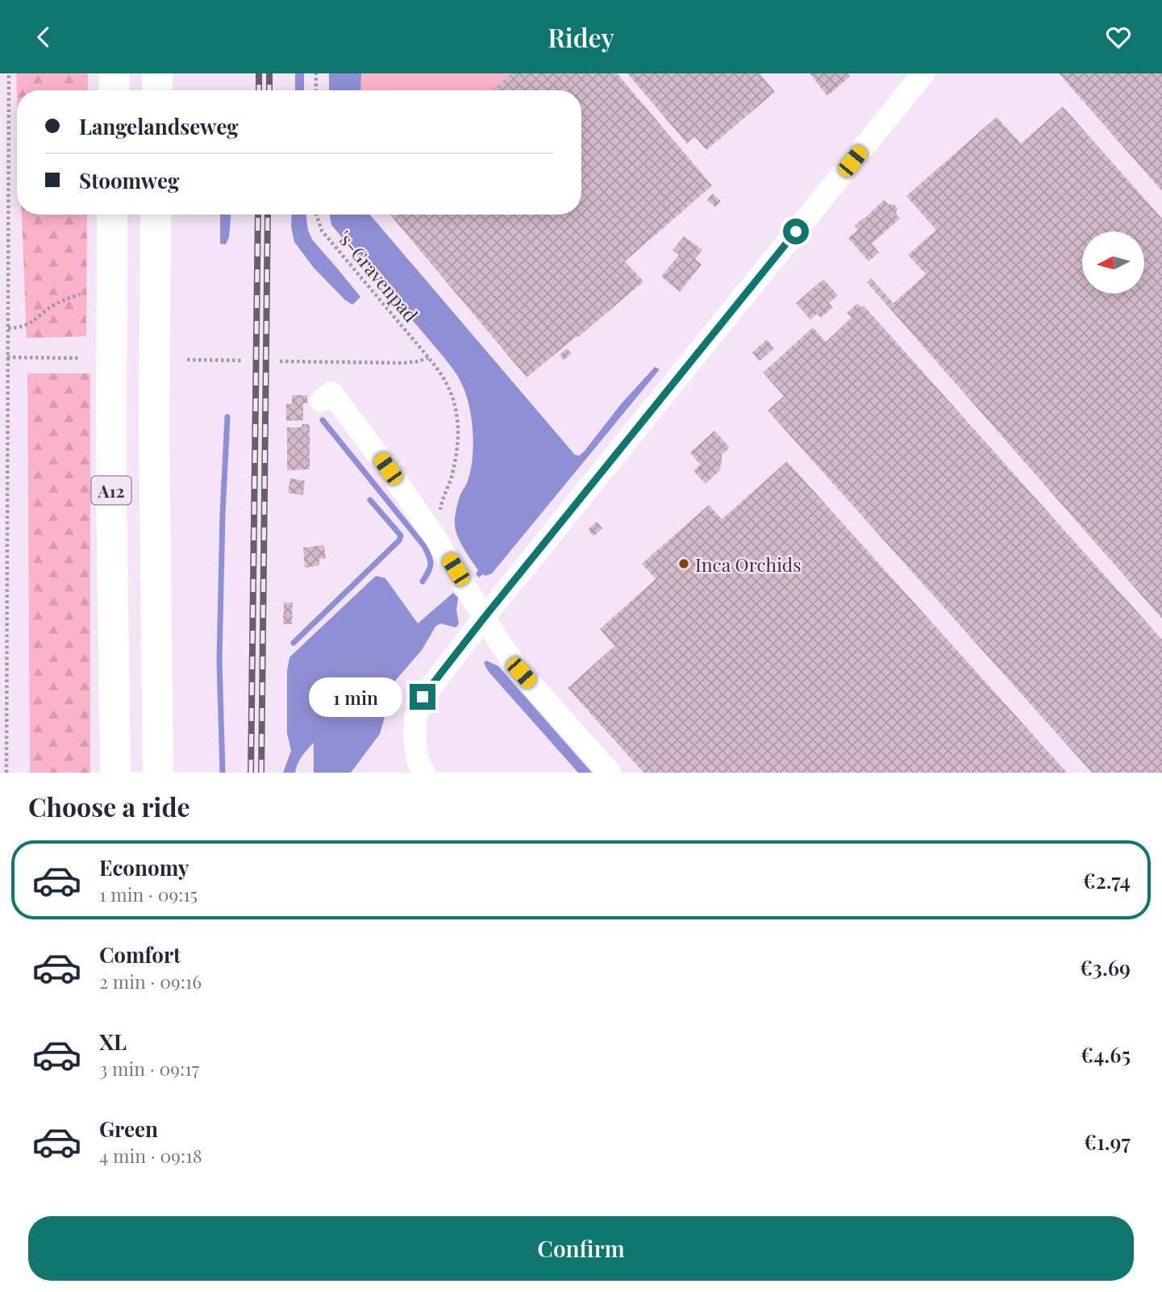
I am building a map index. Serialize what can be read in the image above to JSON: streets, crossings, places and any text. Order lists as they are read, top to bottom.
{
  "streets": {
    "highway": ["A12"],
    "path": ["'s-Gravenpad"]
  },
  "places": ["Inca Orchids"],
  "north": "left",
  "page": {
    "header": "Ridey",
    "banner": ["Langelandseweg", "Stoomweg"],
    "bubble": "1 min",
    "heading": "Choose a ride",
    "list": [
      {
        "name": "Economy",
        "note": "1 min · 09:15",
        "value": "€2.74"
      },
      {
        "name": "Comfort",
        "note": "2 min · 09:16",
        "value": "€3.69"
      },
      {
        "name": "XL",
        "note": "3 min · 09:17",
        "value": "€4.65"
      },
      {
        "name": "Green",
        "note": "4 min · 09:18",
        "value": "€1.97"
      }
    ],
    "buttons": "Confirm"
  }
}
